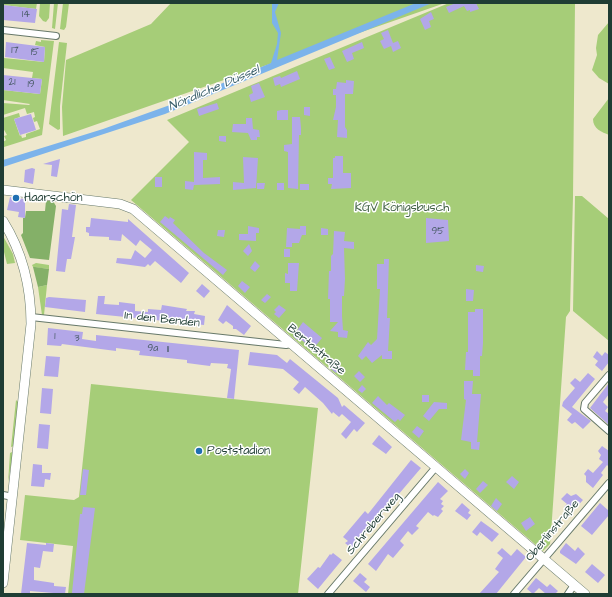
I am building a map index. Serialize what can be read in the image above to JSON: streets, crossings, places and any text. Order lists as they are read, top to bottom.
{
  "streets": {
    "street": [
      "In den Benden",
      "Bertastraße",
      "Schreberweg",
      "Oberlinstraße"
    ]
  },
  "crossings": [
    ["In den Benden", "Bertastraße"],
    ["Bertastraße", "Schreberweg"],
    ["Bertastraße", "Oberlinstraße"]
  ],
  "water": ["Nördliche Düssel"],
  "parks": ["KGV Königsbusch"],
  "places": ["Haarschön", "Poststadion"],
  "house_numbers": [
    "14",
    "17",
    "15",
    "21",
    "19",
    "95",
    "1",
    "3",
    "9a",
    "11"
  ]
}
